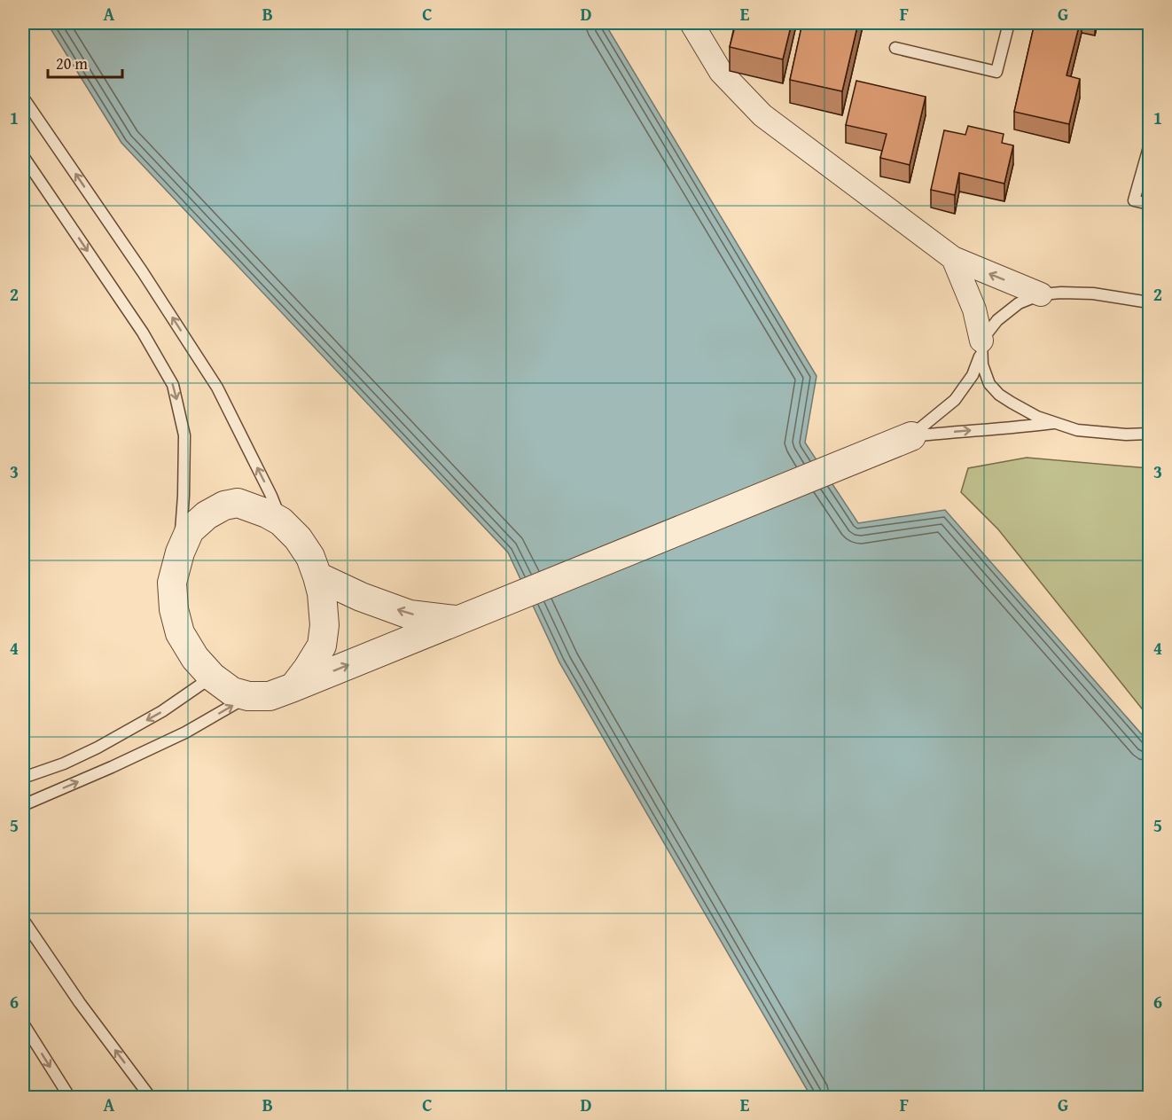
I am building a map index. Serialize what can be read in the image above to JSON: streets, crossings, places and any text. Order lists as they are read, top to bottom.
{
  "scale_bar": "20 m",
  "grid": {
    "columns": [
      "A",
      "B",
      "C",
      "D",
      "E",
      "F",
      "G"
    ],
    "rows": [
      "1",
      "2",
      "3",
      "4",
      "5",
      "6"
    ]
  }
}
